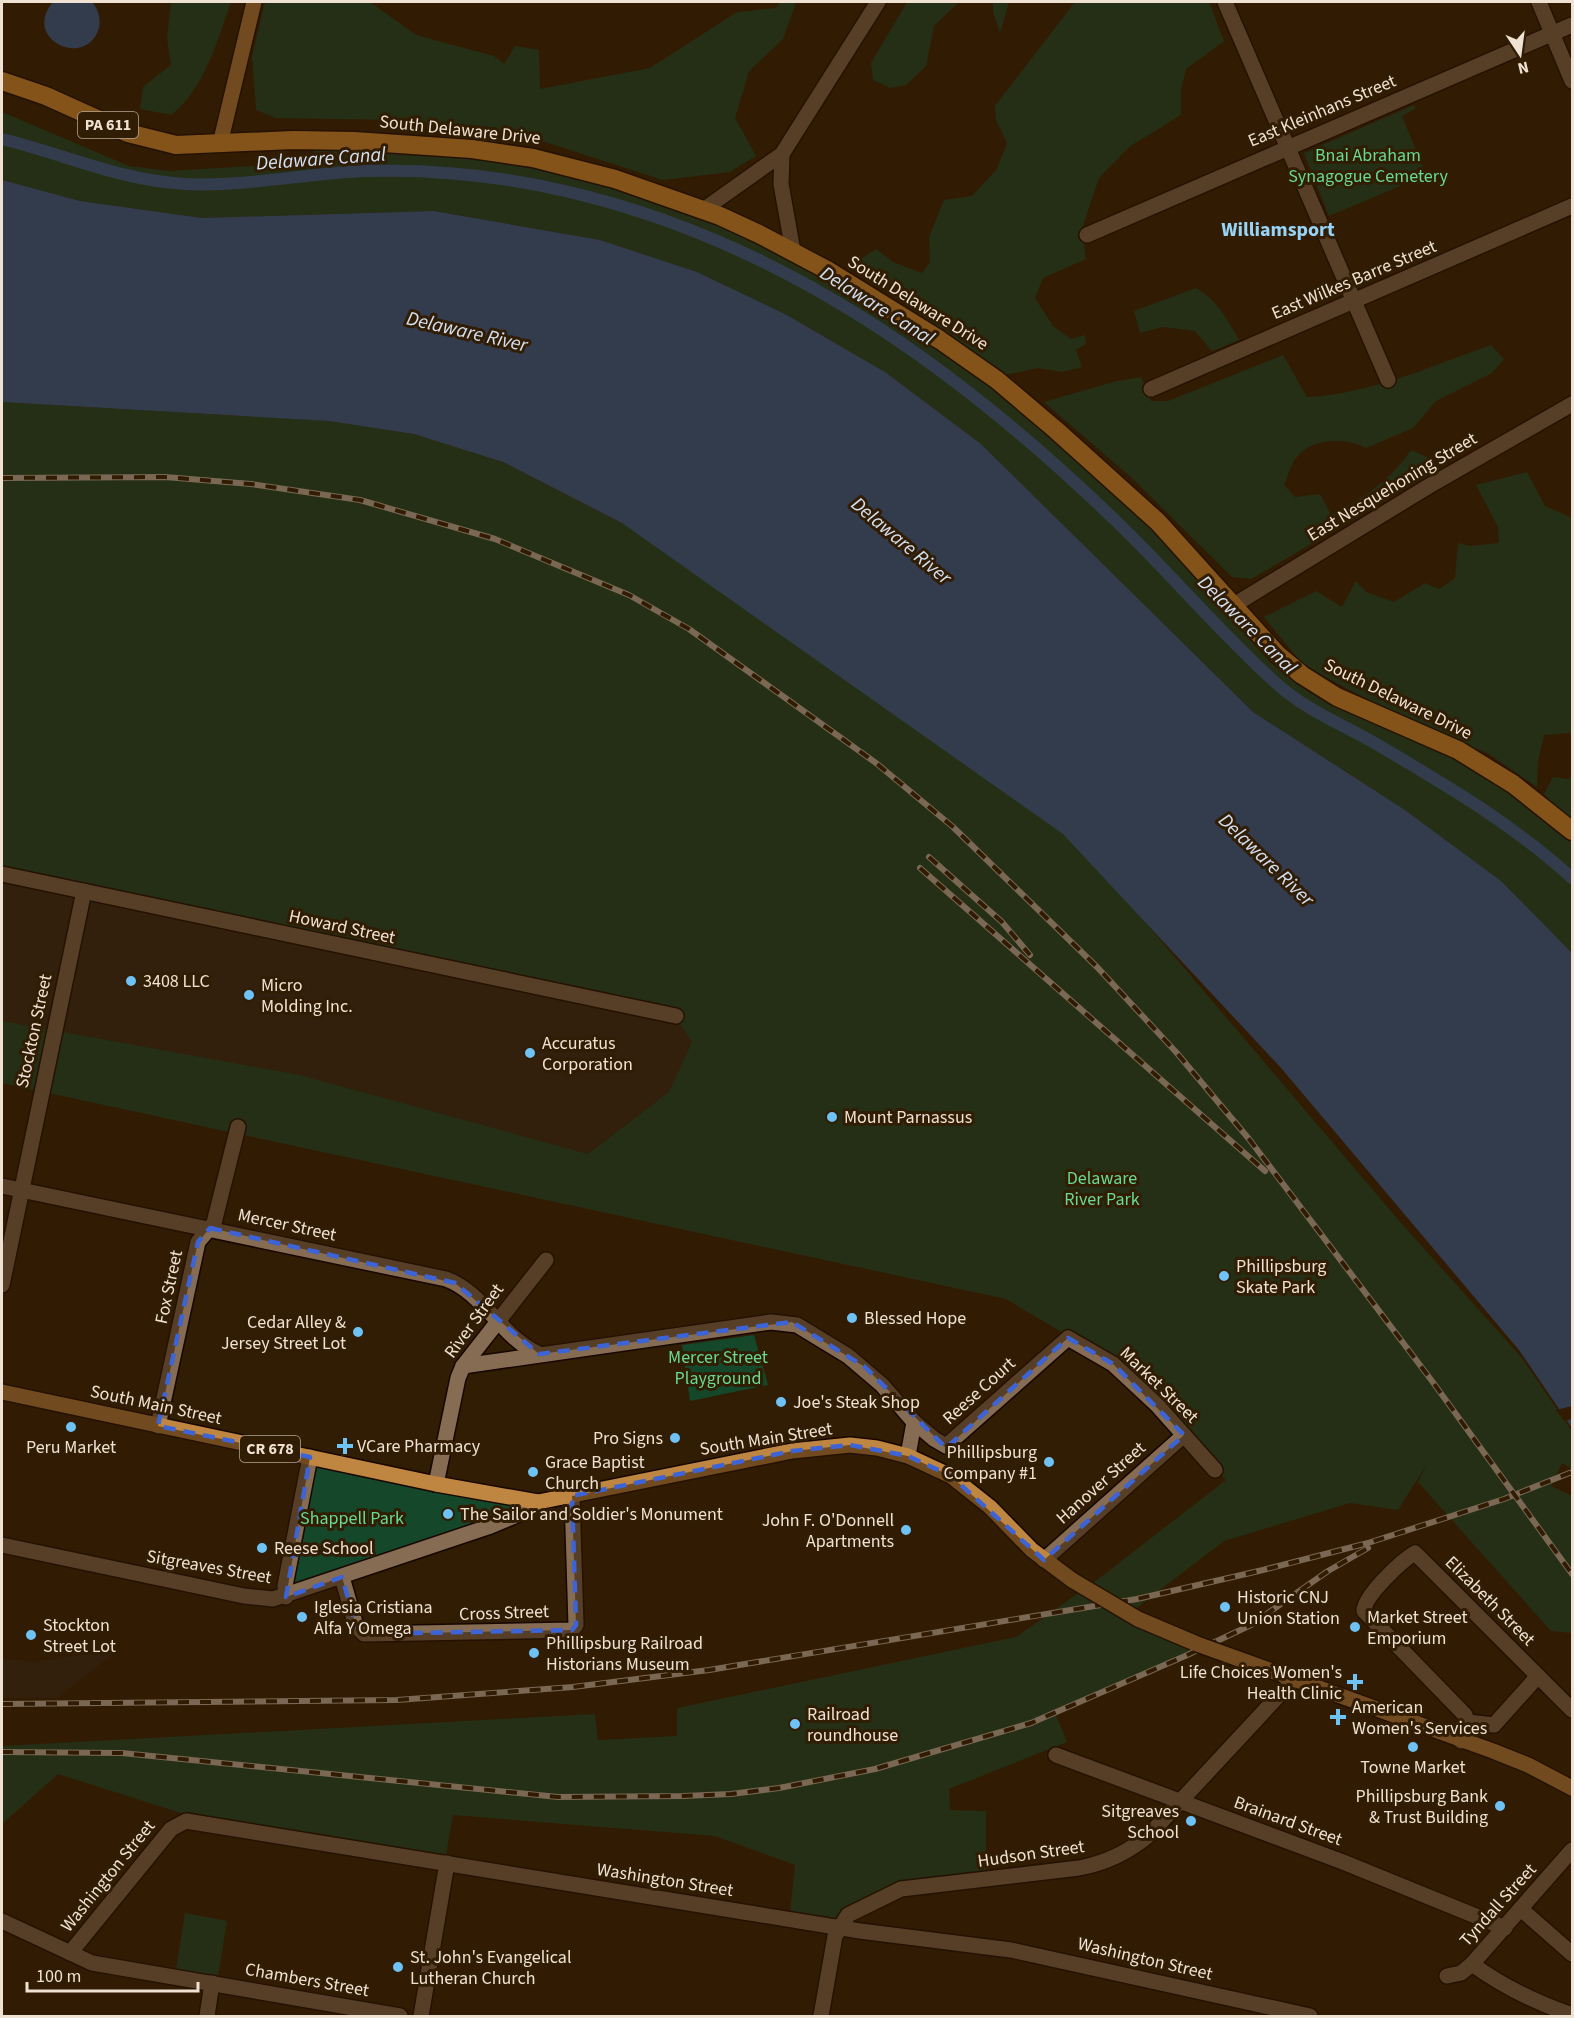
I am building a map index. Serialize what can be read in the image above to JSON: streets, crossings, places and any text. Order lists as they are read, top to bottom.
{
  "streets": {
    "highway": ["PA 611", "South Delaware Drive"],
    "main road": ["South Main Street", "CR 678"],
    "street": [
      "East Kleinhans Street",
      "East Wilkes Barre Street",
      "East Nesquehoning Street",
      "Howard Street",
      "Stockton Street",
      "Mercer Street",
      "Fox Street",
      "River Street",
      "Market Street",
      "Reese Court",
      "Hanover Street",
      "Sitgreaves Street",
      "Elizabeth Street",
      "Cross Street",
      "Brainard Street",
      "Hudson Street",
      "Washington Street",
      "Tyndall Street",
      "Chambers Street"
    ]
  },
  "crossings": [
    ["South Delaware Drive", "East Nesquehoning Street"],
    ["Howard Street", "Stockton Street"],
    ["Stockton Street", "Mercer Street"],
    ["Mercer Street", "Fox Street"],
    ["Mercer Street", "River Street"],
    ["Fox Street", "South Main Street"],
    ["River Street", "South Main Street"],
    ["Market Street", "Reese Court"],
    ["Market Street", "Hanover Street"],
    ["South Main Street", "Hanover Street"],
    ["South Main Street", "Sitgreaves Street"],
    ["South Main Street", "Cross Street"],
    ["South Main Street", "Hudson Street"],
    ["Sitgreaves Street", "Cross Street"],
    ["Brainard Street", "Hudson Street"],
    ["Brainard Street", "Tyndall Street"],
    ["Hudson Street", "Washington Street"],
    ["Washington Street", "Chambers Street"]
  ],
  "districts": ["Williamsport"],
  "water": ["Delaware Canal", "Delaware River"],
  "parks": [
    "Bnai Abraham Synagogue Cemetery",
    "Delaware River Park",
    "Mercer Street Playground",
    "Shappell Park"
  ],
  "places": {
    "other": [
      "3408 LLC",
      "Micro Molding Inc.",
      "Accuratus Corporation",
      "Mount Parnassus",
      "Phillipsburg Skate Park",
      "Blessed Hope",
      "Cedar Alley & Jersey Street Lot",
      "Joe's Steak Shop",
      "Peru Market",
      "Pro Signs",
      "Phillipsburg Company #1",
      "Grace Baptist Church",
      "The Sailor and Soldier's Monument",
      "John F. O'Donnell Apartments",
      "Reese School",
      "Historic CNJ Union Station",
      "Iglesia Cristiana Alfa Y Omega",
      "Market Street Emporium",
      "Stockton Street Lot",
      "Phillipsburg Railroad Historians Museum",
      "Railroad roundhouse",
      "Towne Market",
      "Phillipsburg Bank & Trust Building",
      "Sitgreaves School",
      "St. John's Evangelical Lutheran Church"
    ],
    "health": ["VCare Pharmacy", "Life Choices Women's Health Clinic", "American Women's Services"]
  },
  "scale_bar": "100 m",
  "north": "bottom"
}
